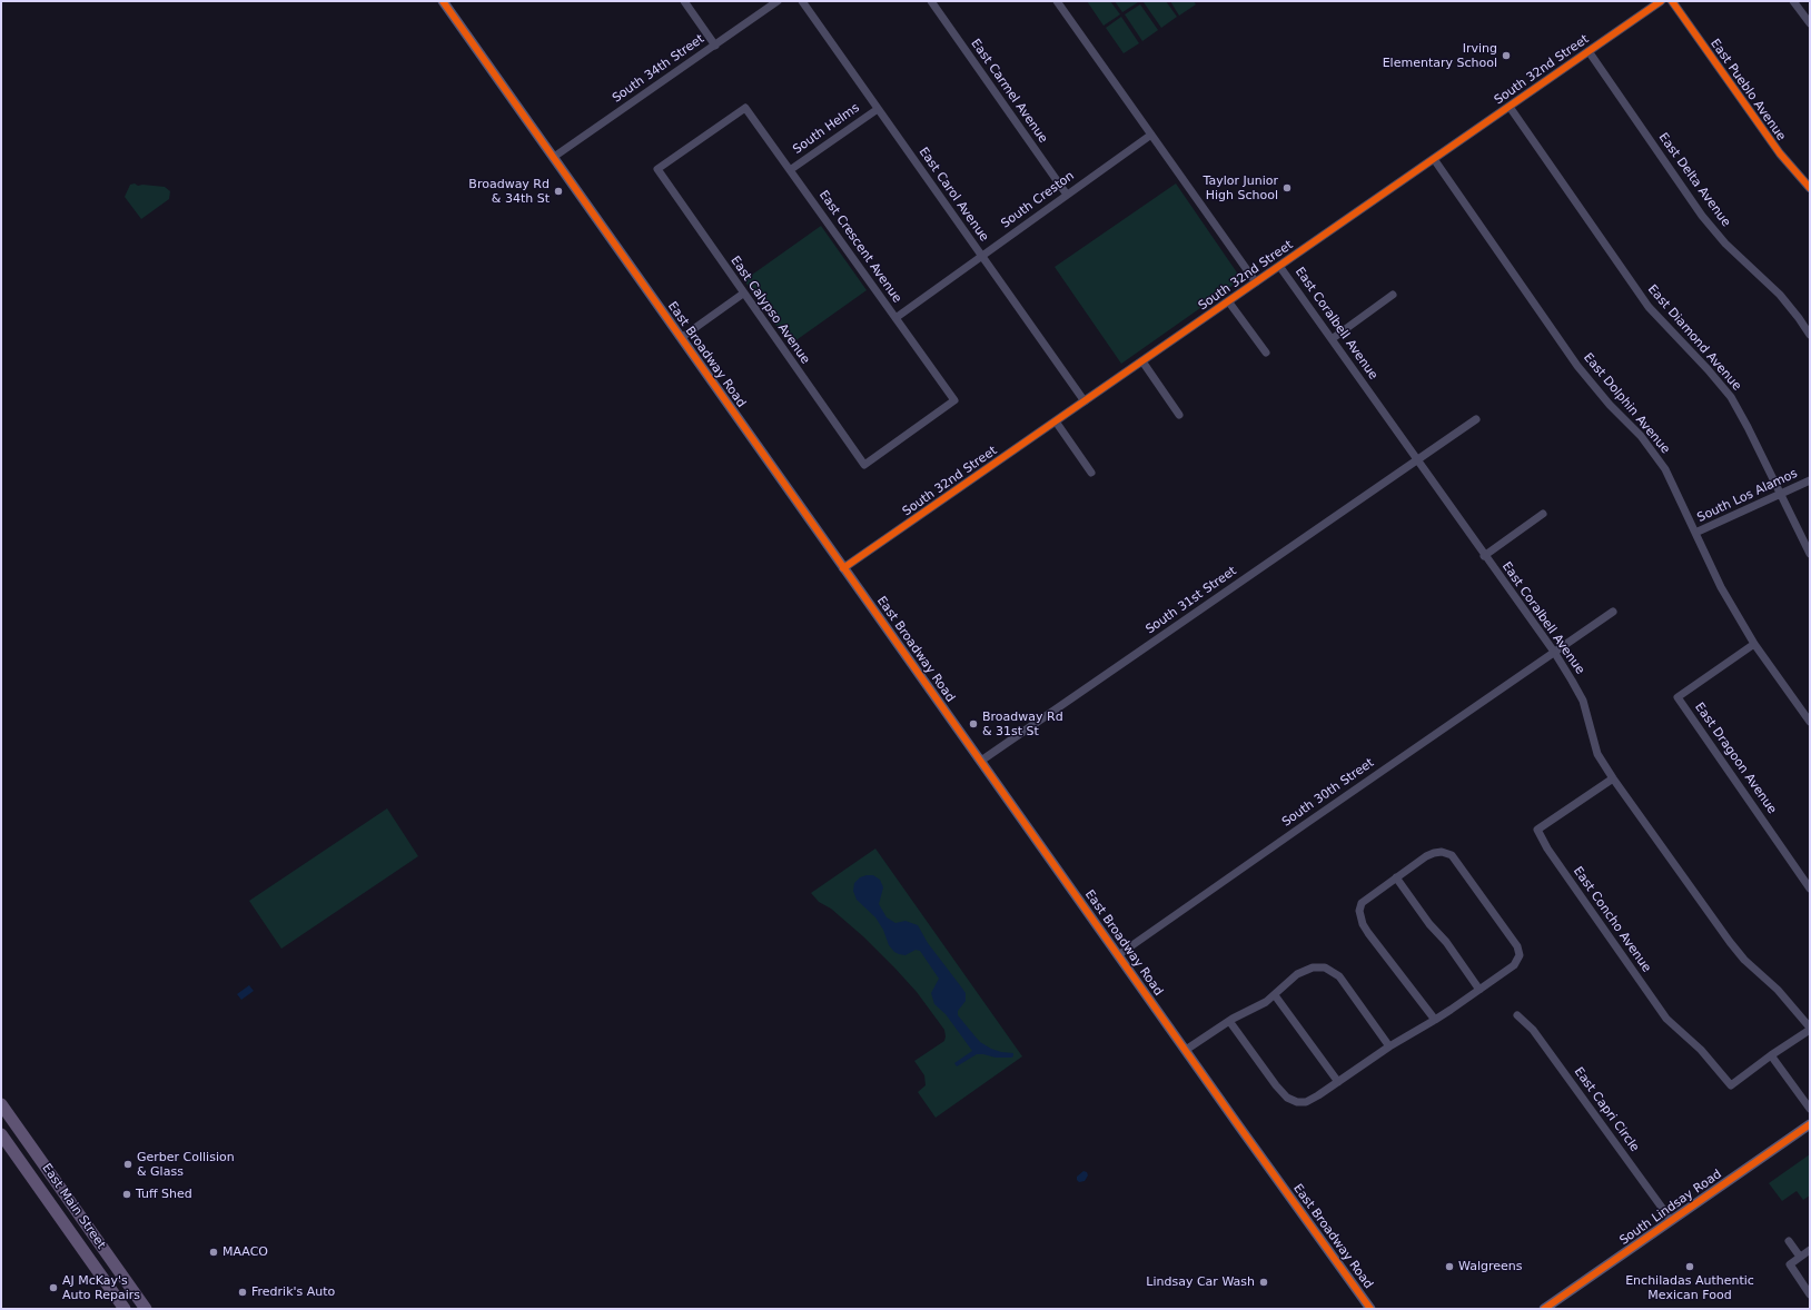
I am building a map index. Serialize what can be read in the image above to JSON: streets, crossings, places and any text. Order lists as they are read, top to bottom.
{
  "streets": {
    "main road": ["East Broadway Road", "East Main Street", "South Lindsay Road"],
    "street": [
      "South 34th Street",
      "South 32nd Street",
      "East Pueblo Avenue",
      "East Carmel Avenue",
      "South Helms",
      "East Delta Avenue",
      "East Carol Avenue",
      "South Creston",
      "East Crescent Avenue",
      "East Calypso Avenue",
      "East Coralbell Avenue",
      "East Diamond Avenue",
      "East Dolphin Avenue",
      "South Los Alamos",
      "South 31st Street",
      "East Dragoon Avenue",
      "South 30th Street",
      "East Concho Avenue",
      "East Capri Circle"
    ]
  },
  "crossings": [
    ["South 34th Street", "East Broadway Road"],
    ["South 32nd Street", "East Delta Avenue"],
    ["South 32nd Street", "East Carol Avenue"],
    ["South 32nd Street", "East Coralbell Avenue"],
    ["South 32nd Street", "East Diamond Avenue"],
    ["South 32nd Street", "East Broadway Road"],
    ["South 32nd Street", "East Dolphin Avenue"],
    ["East Carmel Avenue", "South Creston"],
    ["South Helms", "East Carol Avenue"],
    ["South Helms", "East Crescent Avenue"],
    ["East Carol Avenue", "South Creston"],
    ["South Creston", "East Crescent Avenue"],
    ["East Crescent Avenue", "East Calypso Avenue"],
    ["East Coralbell Avenue", "South 31st Street"],
    ["East Coralbell Avenue", "South 30th Street"],
    ["East Coralbell Avenue", "East Concho Avenue"],
    ["East Diamond Avenue", "South Los Alamos"],
    ["East Broadway Road", "South 31st Street"],
    ["East Broadway Road", "South 30th Street"],
    ["East Dolphin Avenue", "South Los Alamos"],
    ["East Dolphin Avenue", "East Dragoon Avenue"],
    ["East Capri Circle", "South Lindsay Road"]
  ],
  "places": [
    "Irving Elementary School",
    "Taylor Junior High School",
    "Broadway Rd & 34th St",
    "Broadway Rd & 31st St",
    "Gerber Collision & Glass",
    "Tuff Shed",
    "MAACO",
    "Walgreens",
    "Enchiladas Authentic Mexican Food",
    "Lindsay Car Wash",
    "AJ McKay's Auto Repairs",
    "Fredrik's Auto"
  ]
}
